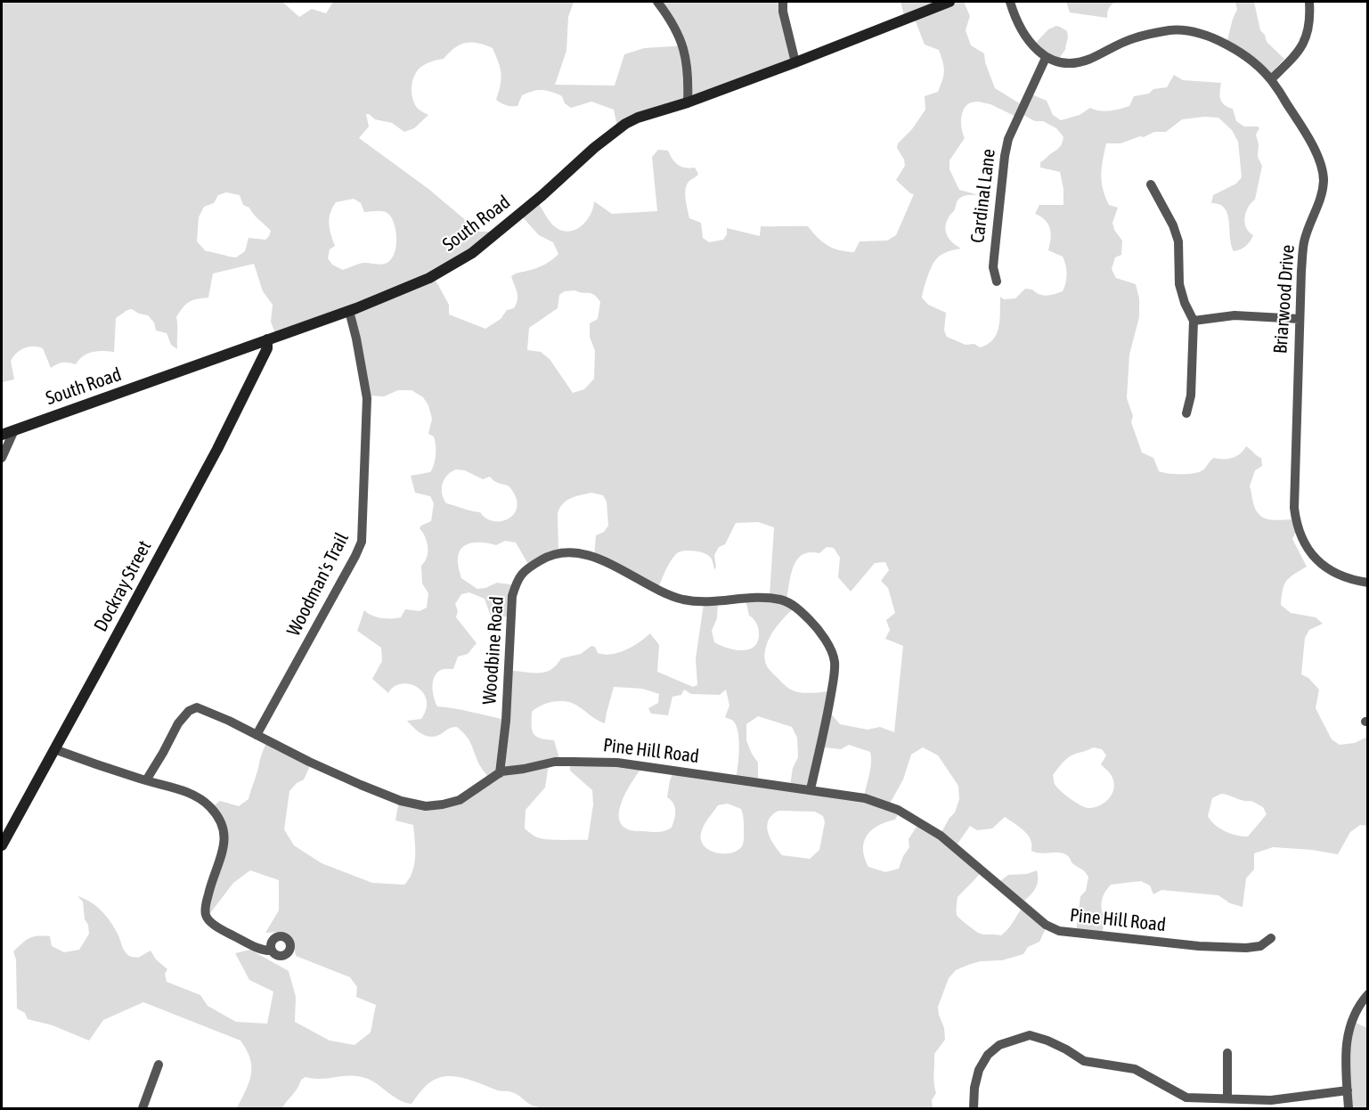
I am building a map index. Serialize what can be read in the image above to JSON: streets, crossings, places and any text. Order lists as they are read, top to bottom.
{
  "streets": {
    "street": [
      "Cardinal Lane",
      "South Road",
      "Briarwood Drive",
      "Woodman's Trail",
      "Dockray Street",
      "Woodbine Road",
      "Pine Hill Road"
    ]
  },
  "crossings": [
    ["Cardinal Lane", "Briarwood Drive"],
    ["South Road", "Woodman's Trail"],
    ["South Road", "Dockray Street"],
    ["Woodman's Trail", "Pine Hill Road"],
    ["Woodbine Road", "Pine Hill Road"]
  ]
}
